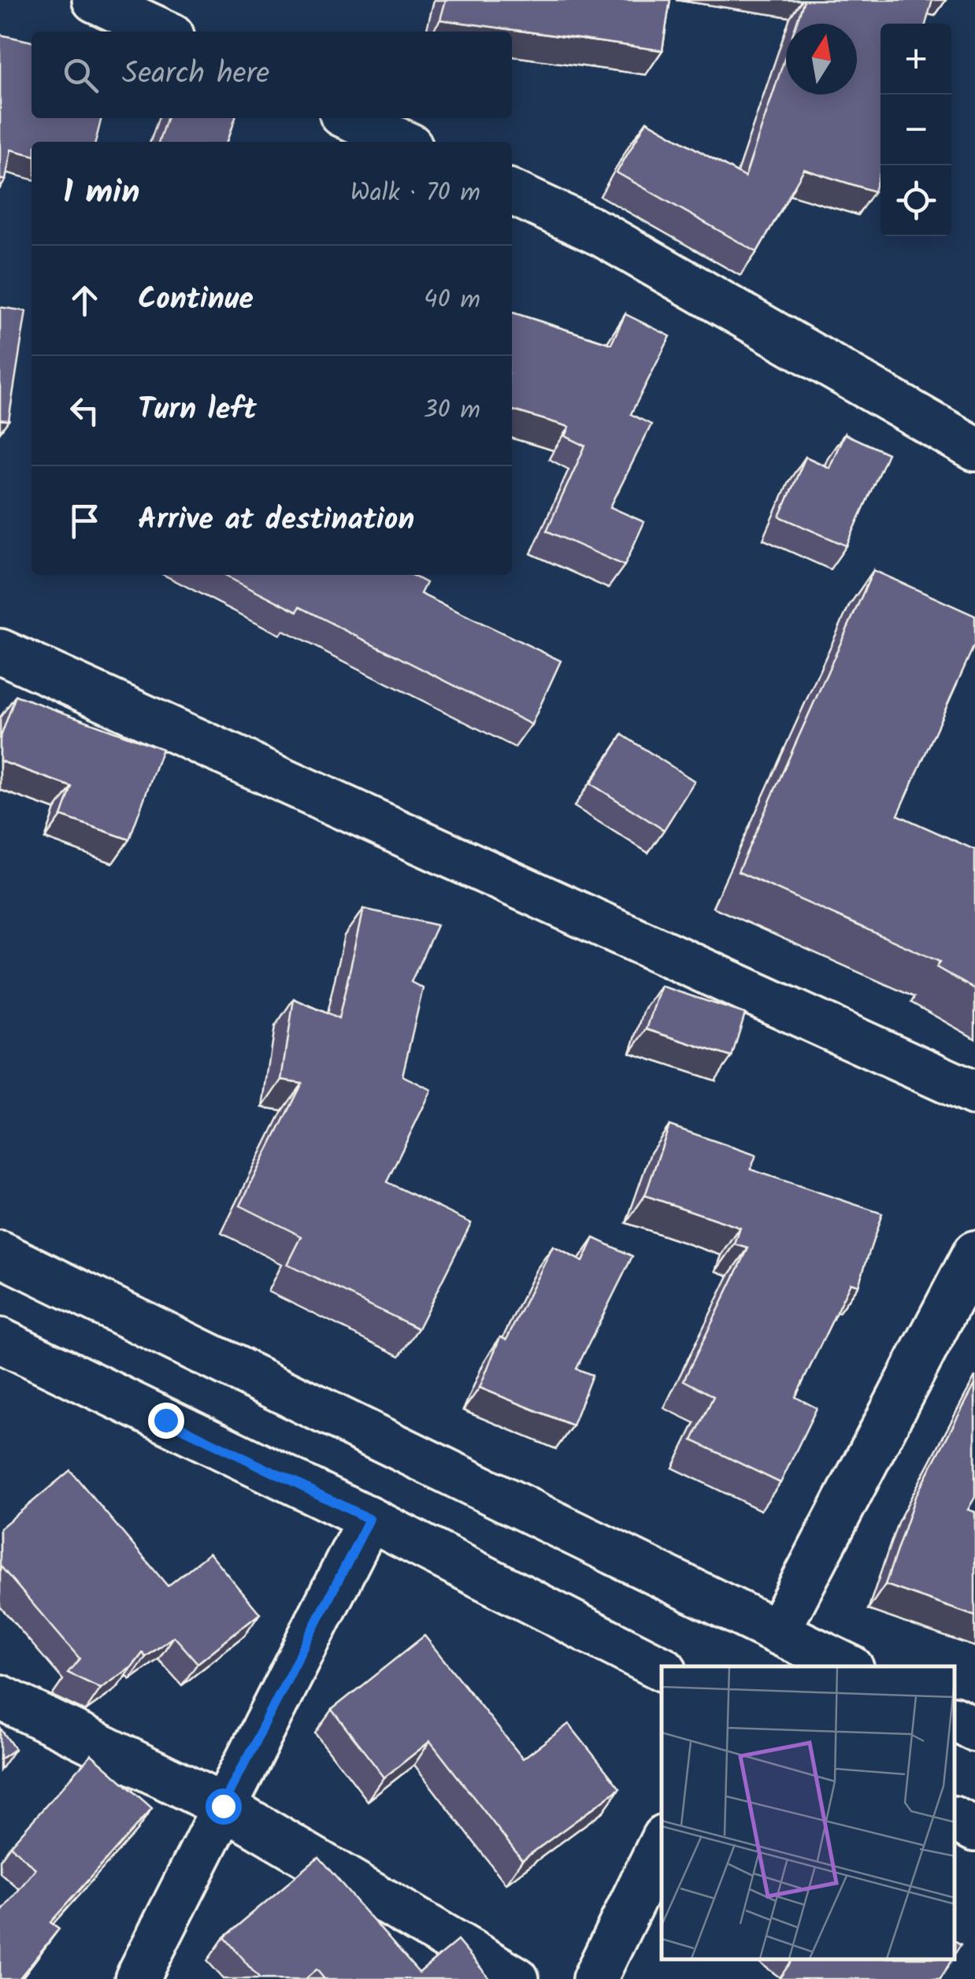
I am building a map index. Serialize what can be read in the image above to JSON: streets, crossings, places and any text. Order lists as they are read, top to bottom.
{
  "north": "top",
  "page": {
    "map_buttons": ["+", "−"],
    "search": "Search here",
    "heading": ["1 min", "Walk · 70 m"],
    "list": [
      ["Continue", "40 m"],
      ["Turn left", "30 m"],
      "Arrive at destination"
    ]
  }
}
